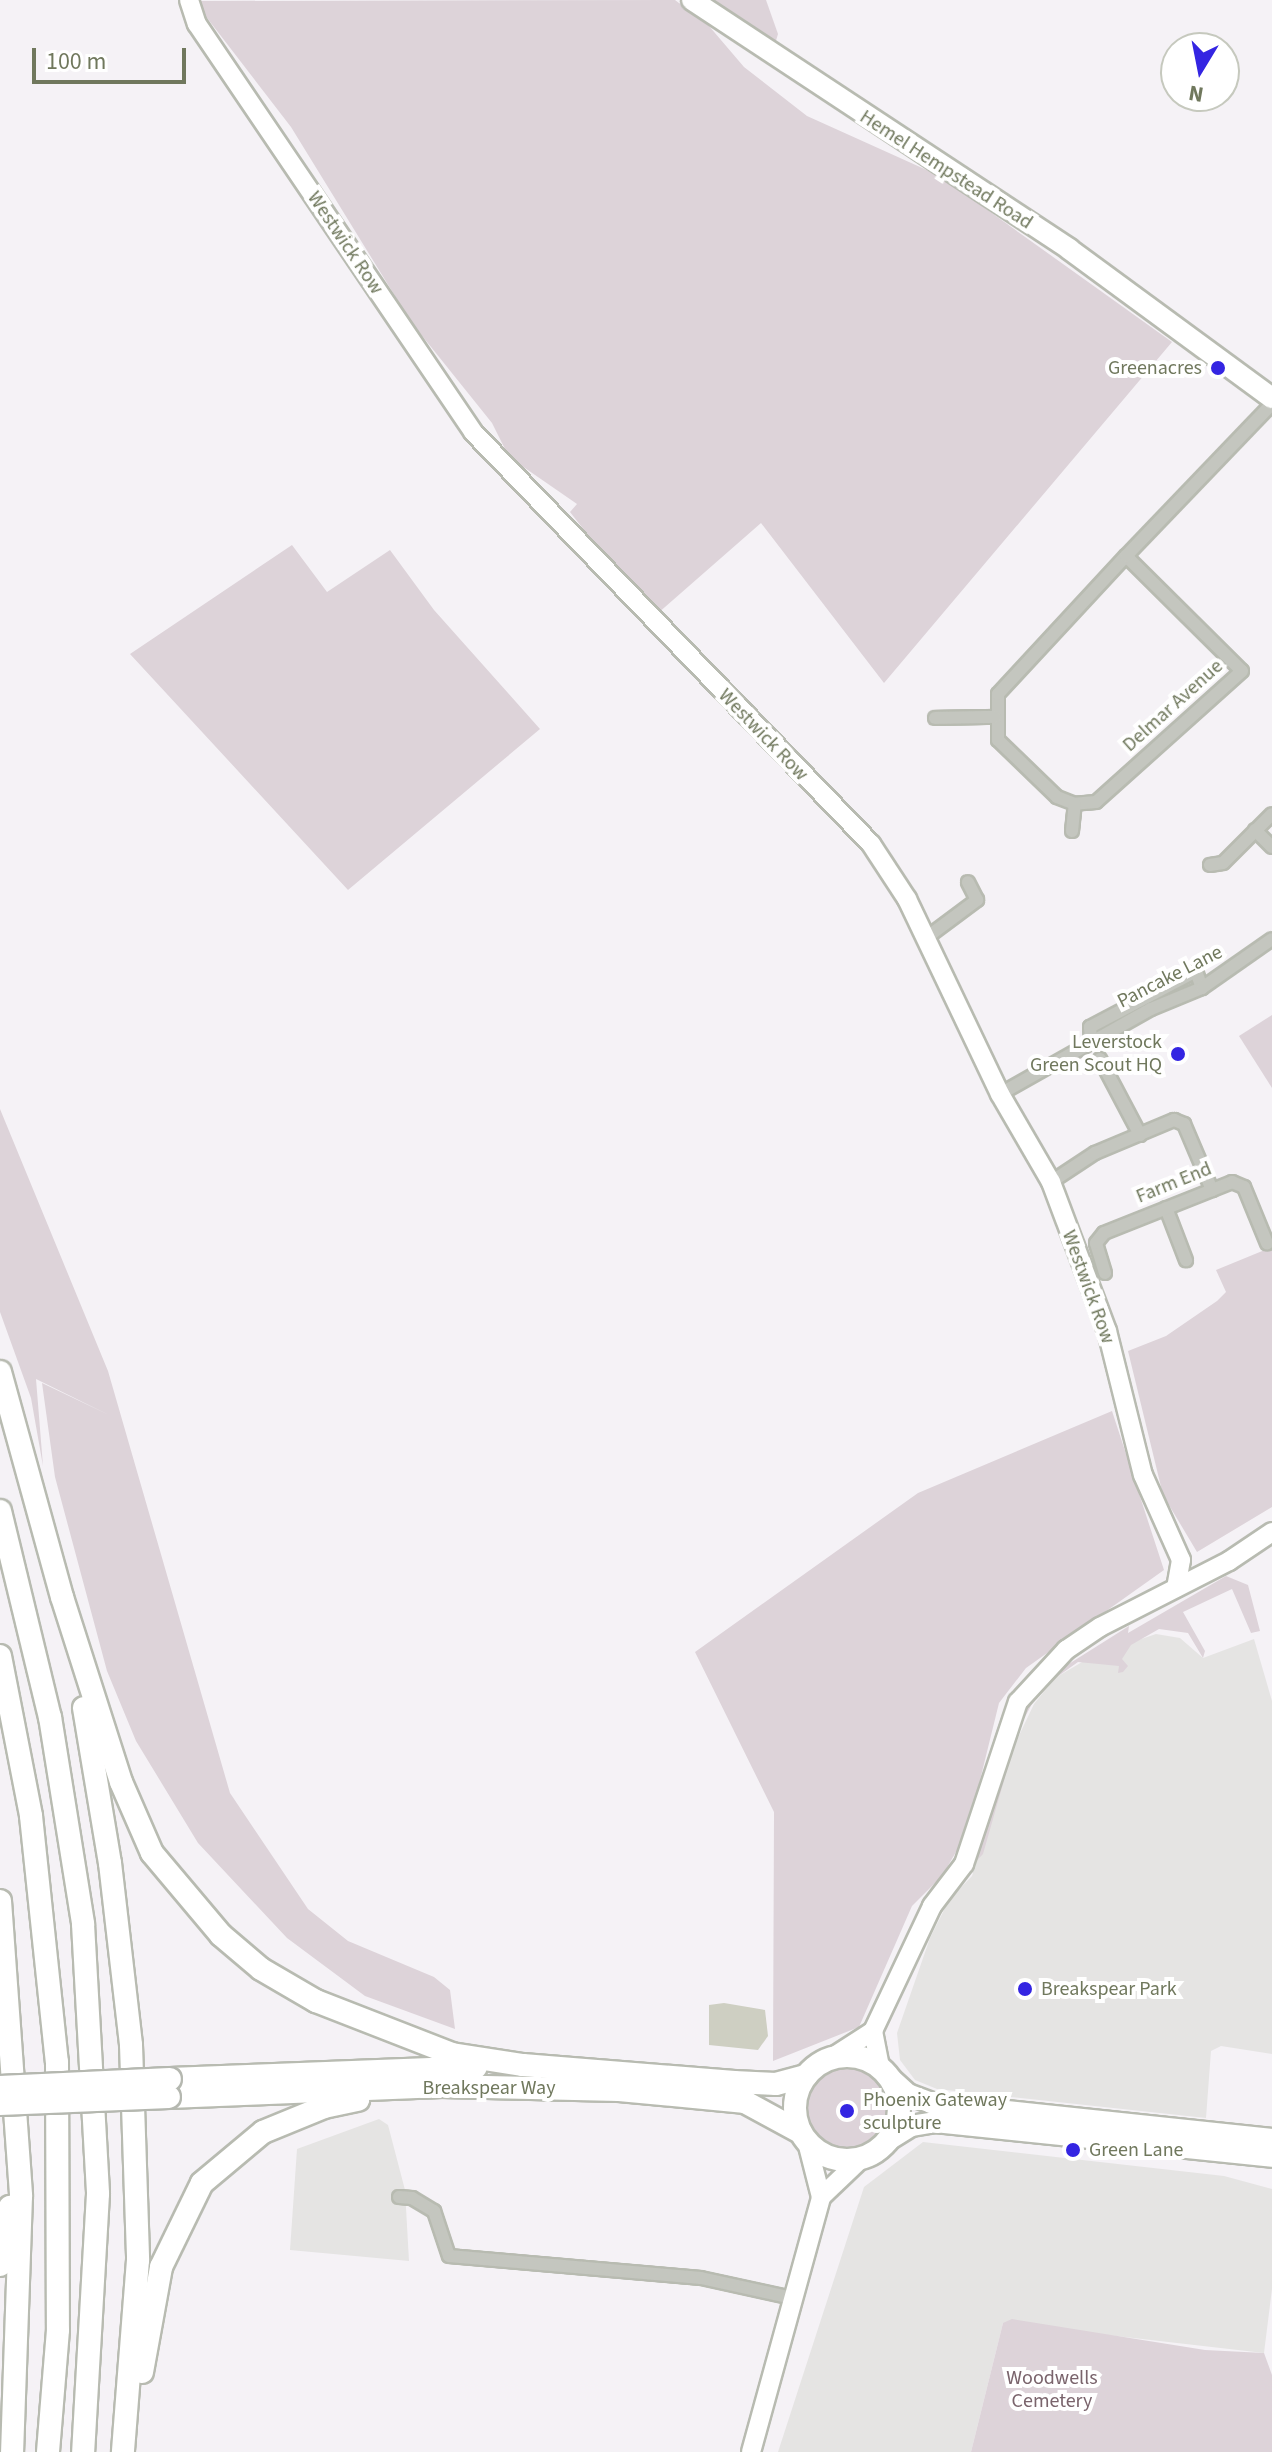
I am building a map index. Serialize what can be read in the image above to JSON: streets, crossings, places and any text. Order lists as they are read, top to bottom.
{
  "streets": {
    "highway": ["Breakspear Way"],
    "main road": ["Hemel Hempstead Road"],
    "street": [
      "Westwick Row",
      "Delmar Avenue",
      "Pancake Lane",
      "Farm End"
    ]
  },
  "crossings": [
    ["Westwick Row", "Pancake Lane"]
  ],
  "parks": ["Woodwells Cemetery"],
  "places": [
    "Greenacres",
    "Leverstock Green Scout HQ",
    "Breakspear Park",
    "Phoenix Gateway sculpture",
    "Green Lane"
  ],
  "scale_bar": "100 m",
  "north": "bottom"
}
